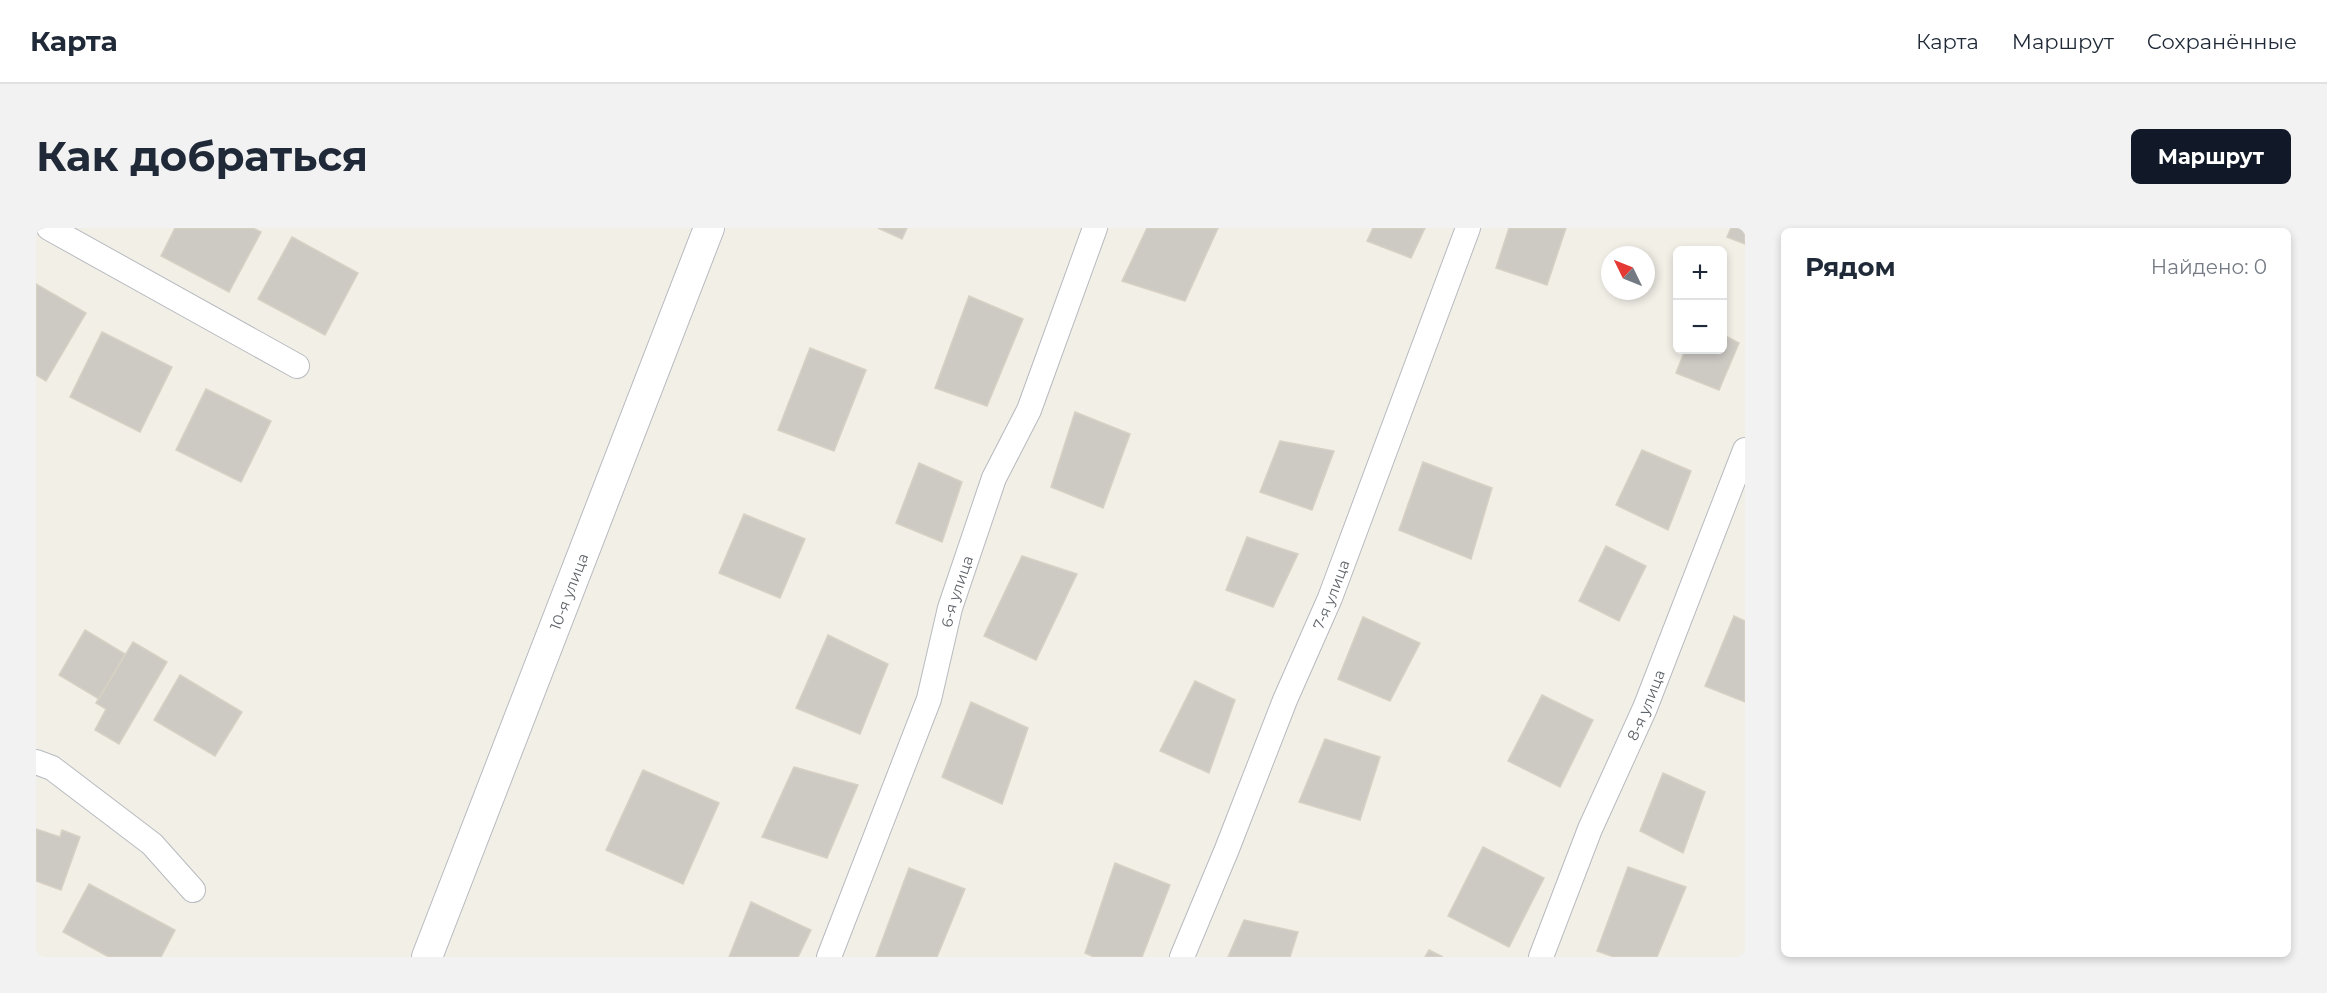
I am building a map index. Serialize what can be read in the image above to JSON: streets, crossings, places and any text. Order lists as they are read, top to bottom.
{
  "streets": {
    "street": [
      "6-я улица",
      "10-я улица",
      "7-я улица",
      "8-я улица"
    ]
  },
  "north": "top left",
  "page": {
    "header": "Карта",
    "nav": ["Карта", "Маршрут", "Сохранённые"],
    "buttons": "Маршрут",
    "title": "Как добраться",
    "heading": ["Рядом", "Найдено: 0"],
    "map_buttons": ["+", "−"]
  }
}
